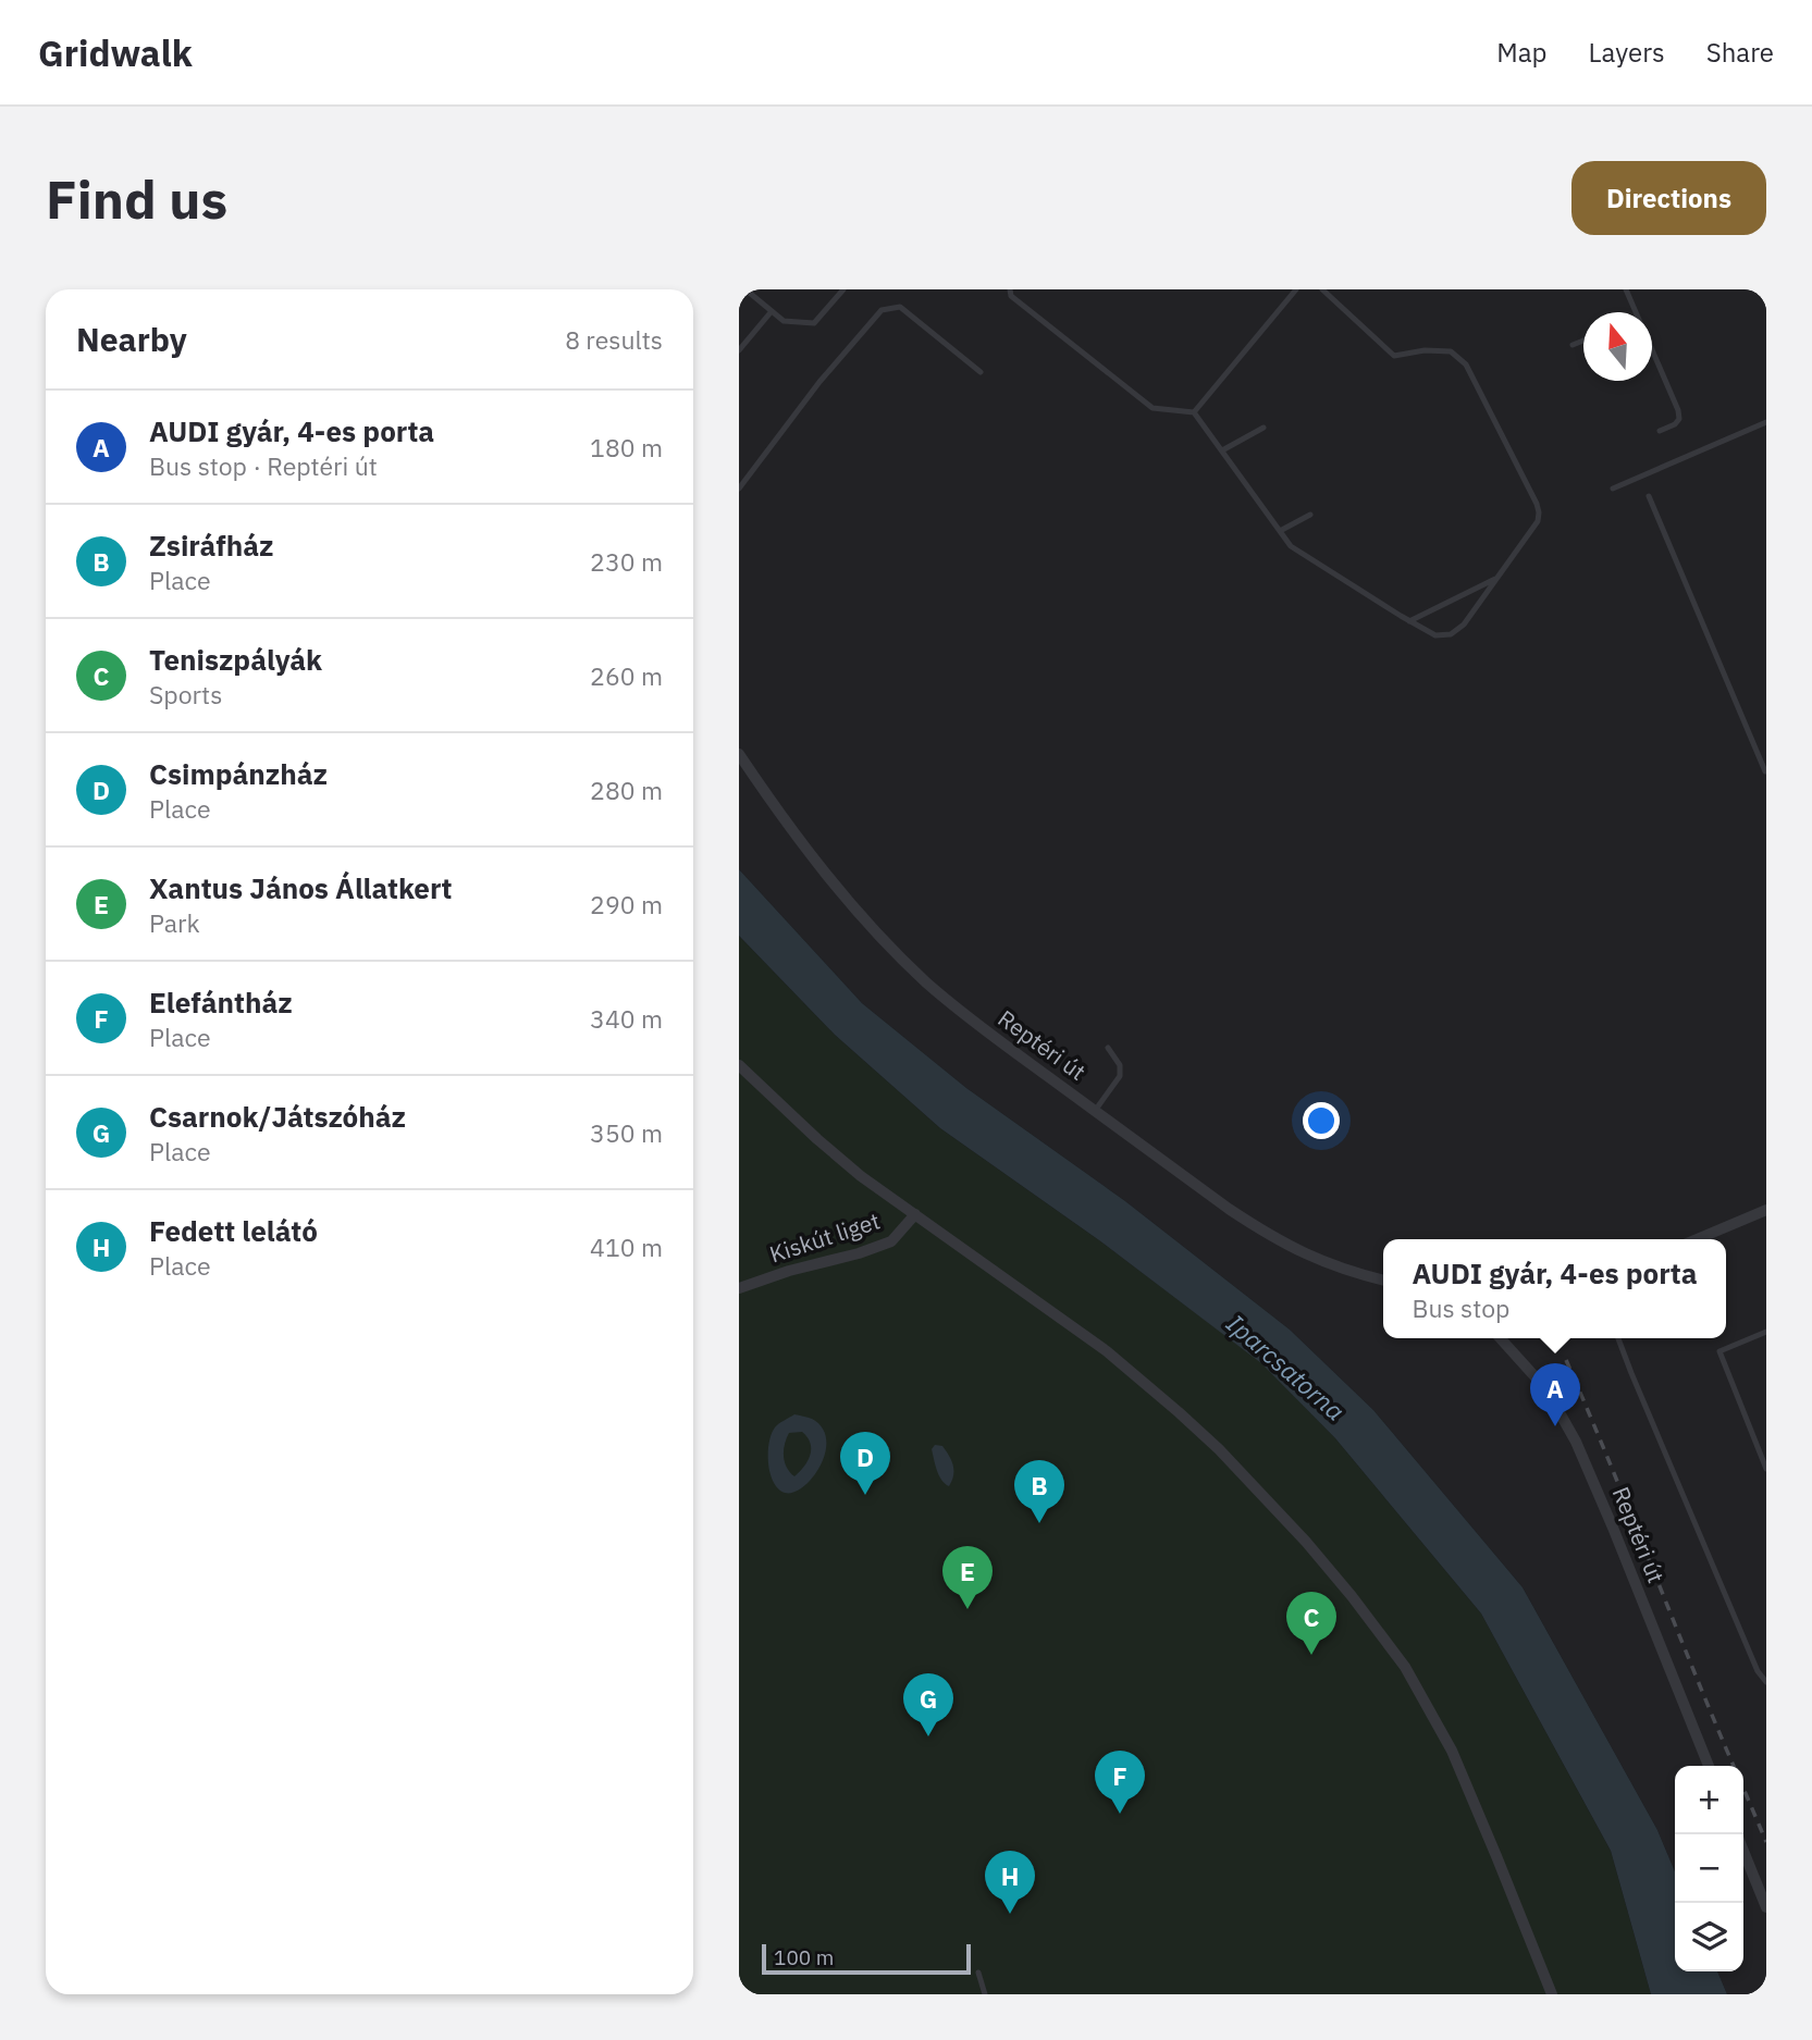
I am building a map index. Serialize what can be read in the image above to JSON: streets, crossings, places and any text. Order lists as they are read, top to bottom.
{
  "streets": {
    "street": ["Reptéri út", "Kiskút liget"]
  },
  "water": ["Iparcsatorna"],
  "scale_bar": "100 m",
  "north": "top",
  "page": {
    "header": "Gridwalk",
    "nav": ["Map", "Layers", "Share"],
    "buttons": "Directions",
    "title": "Find us",
    "heading": ["Nearby", "8 results"],
    "list": [
      {
        "mark": "A",
        "name": "AUDI gyár, 4-es porta",
        "note": "Bus stop · Reptéri út",
        "value": "180 m"
      },
      {
        "mark": "B",
        "name": "Zsiráfház",
        "note": "Place",
        "value": "230 m"
      },
      {
        "mark": "C",
        "name": "Teniszpályák",
        "note": "Sports",
        "value": "260 m"
      },
      {
        "mark": "D",
        "name": "Csimpánzház",
        "note": "Place",
        "value": "280 m"
      },
      {
        "mark": "E",
        "name": "Xantus János Állatkert",
        "note": "Park",
        "value": "290 m"
      },
      {
        "mark": "F",
        "name": "Elefántház",
        "note": "Place",
        "value": "340 m"
      },
      {
        "mark": "G",
        "name": "Csarnok/Játszóház",
        "note": "Place",
        "value": "350 m"
      },
      {
        "mark": "H",
        "name": "Fedett lelátó",
        "note": "Place",
        "value": "410 m"
      }
    ],
    "popup": ["AUDI gyár, 4-es porta", "Bus stop"],
    "pins": [
      "A",
      "D",
      "B",
      "E",
      "C",
      "G",
      "F",
      "H"
    ],
    "map_buttons": ["+", "−"],
    "scale": "100 m"
  }
}
